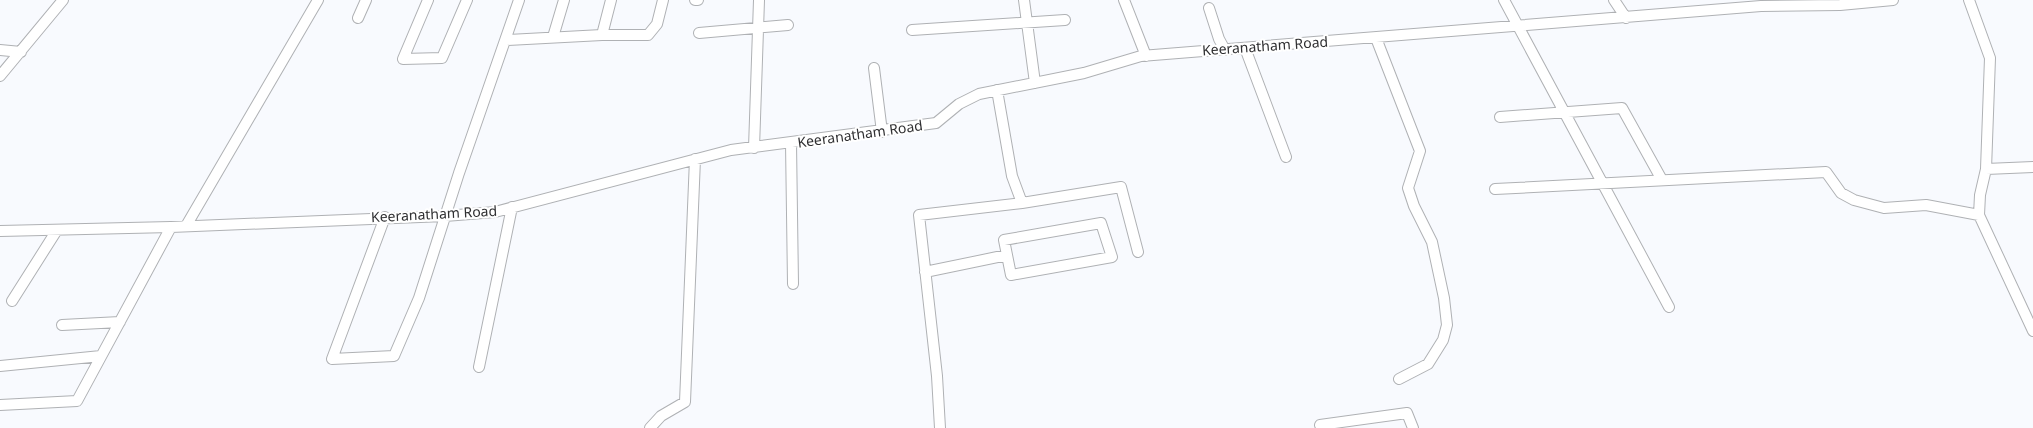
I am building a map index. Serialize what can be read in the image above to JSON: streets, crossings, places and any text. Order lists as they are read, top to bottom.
{
  "streets": {
    "street": ["Keeranatham Road"]
  }
}
